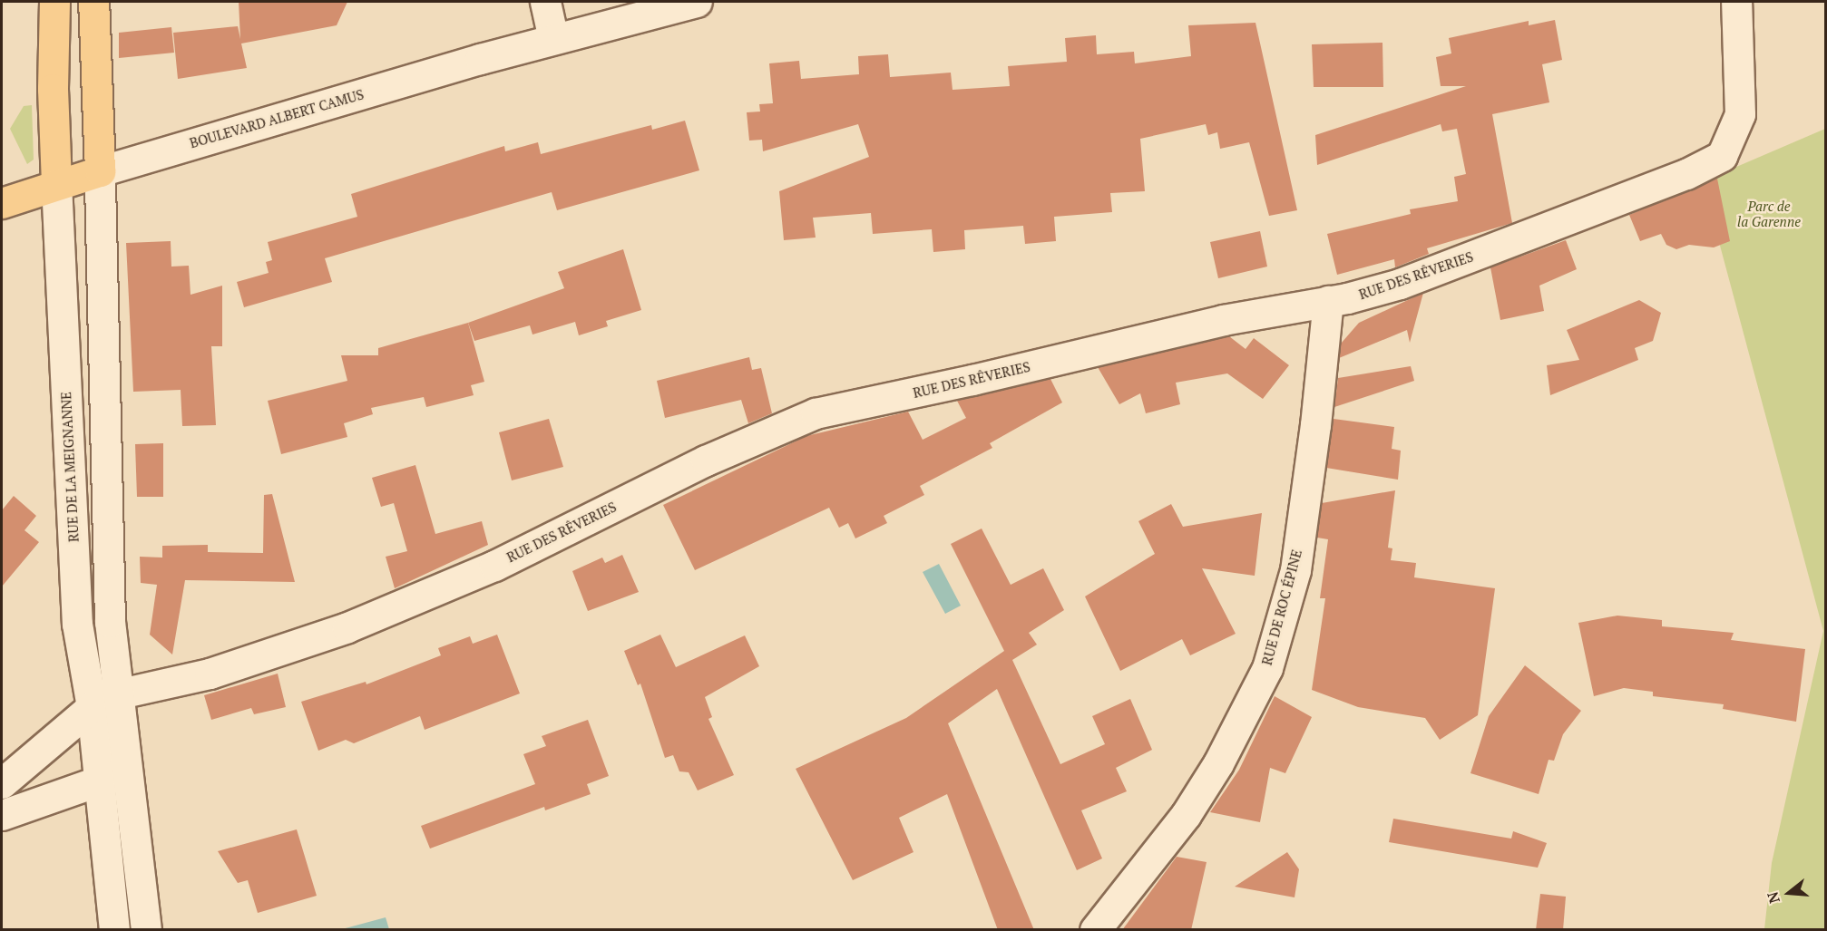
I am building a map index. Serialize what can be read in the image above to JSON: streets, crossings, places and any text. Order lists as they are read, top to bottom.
{
  "streets": {
    "main road": ["BOULEVARD ALBERT CAMUS", "RUE DE LA MEIGNANNE"],
    "street": ["RUE DES RÊVERIES", "RUE DE ROC ÉPINE"]
  },
  "crossings": [
    ["BOULEVARD ALBERT CAMUS", "RUE DE LA MEIGNANNE"],
    ["RUE DES RÊVERIES", "RUE DE LA MEIGNANNE"],
    ["RUE DES RÊVERIES", "RUE DE ROC ÉPINE"]
  ],
  "parks": ["Parc de la Garenne"],
  "north": "left"
}
